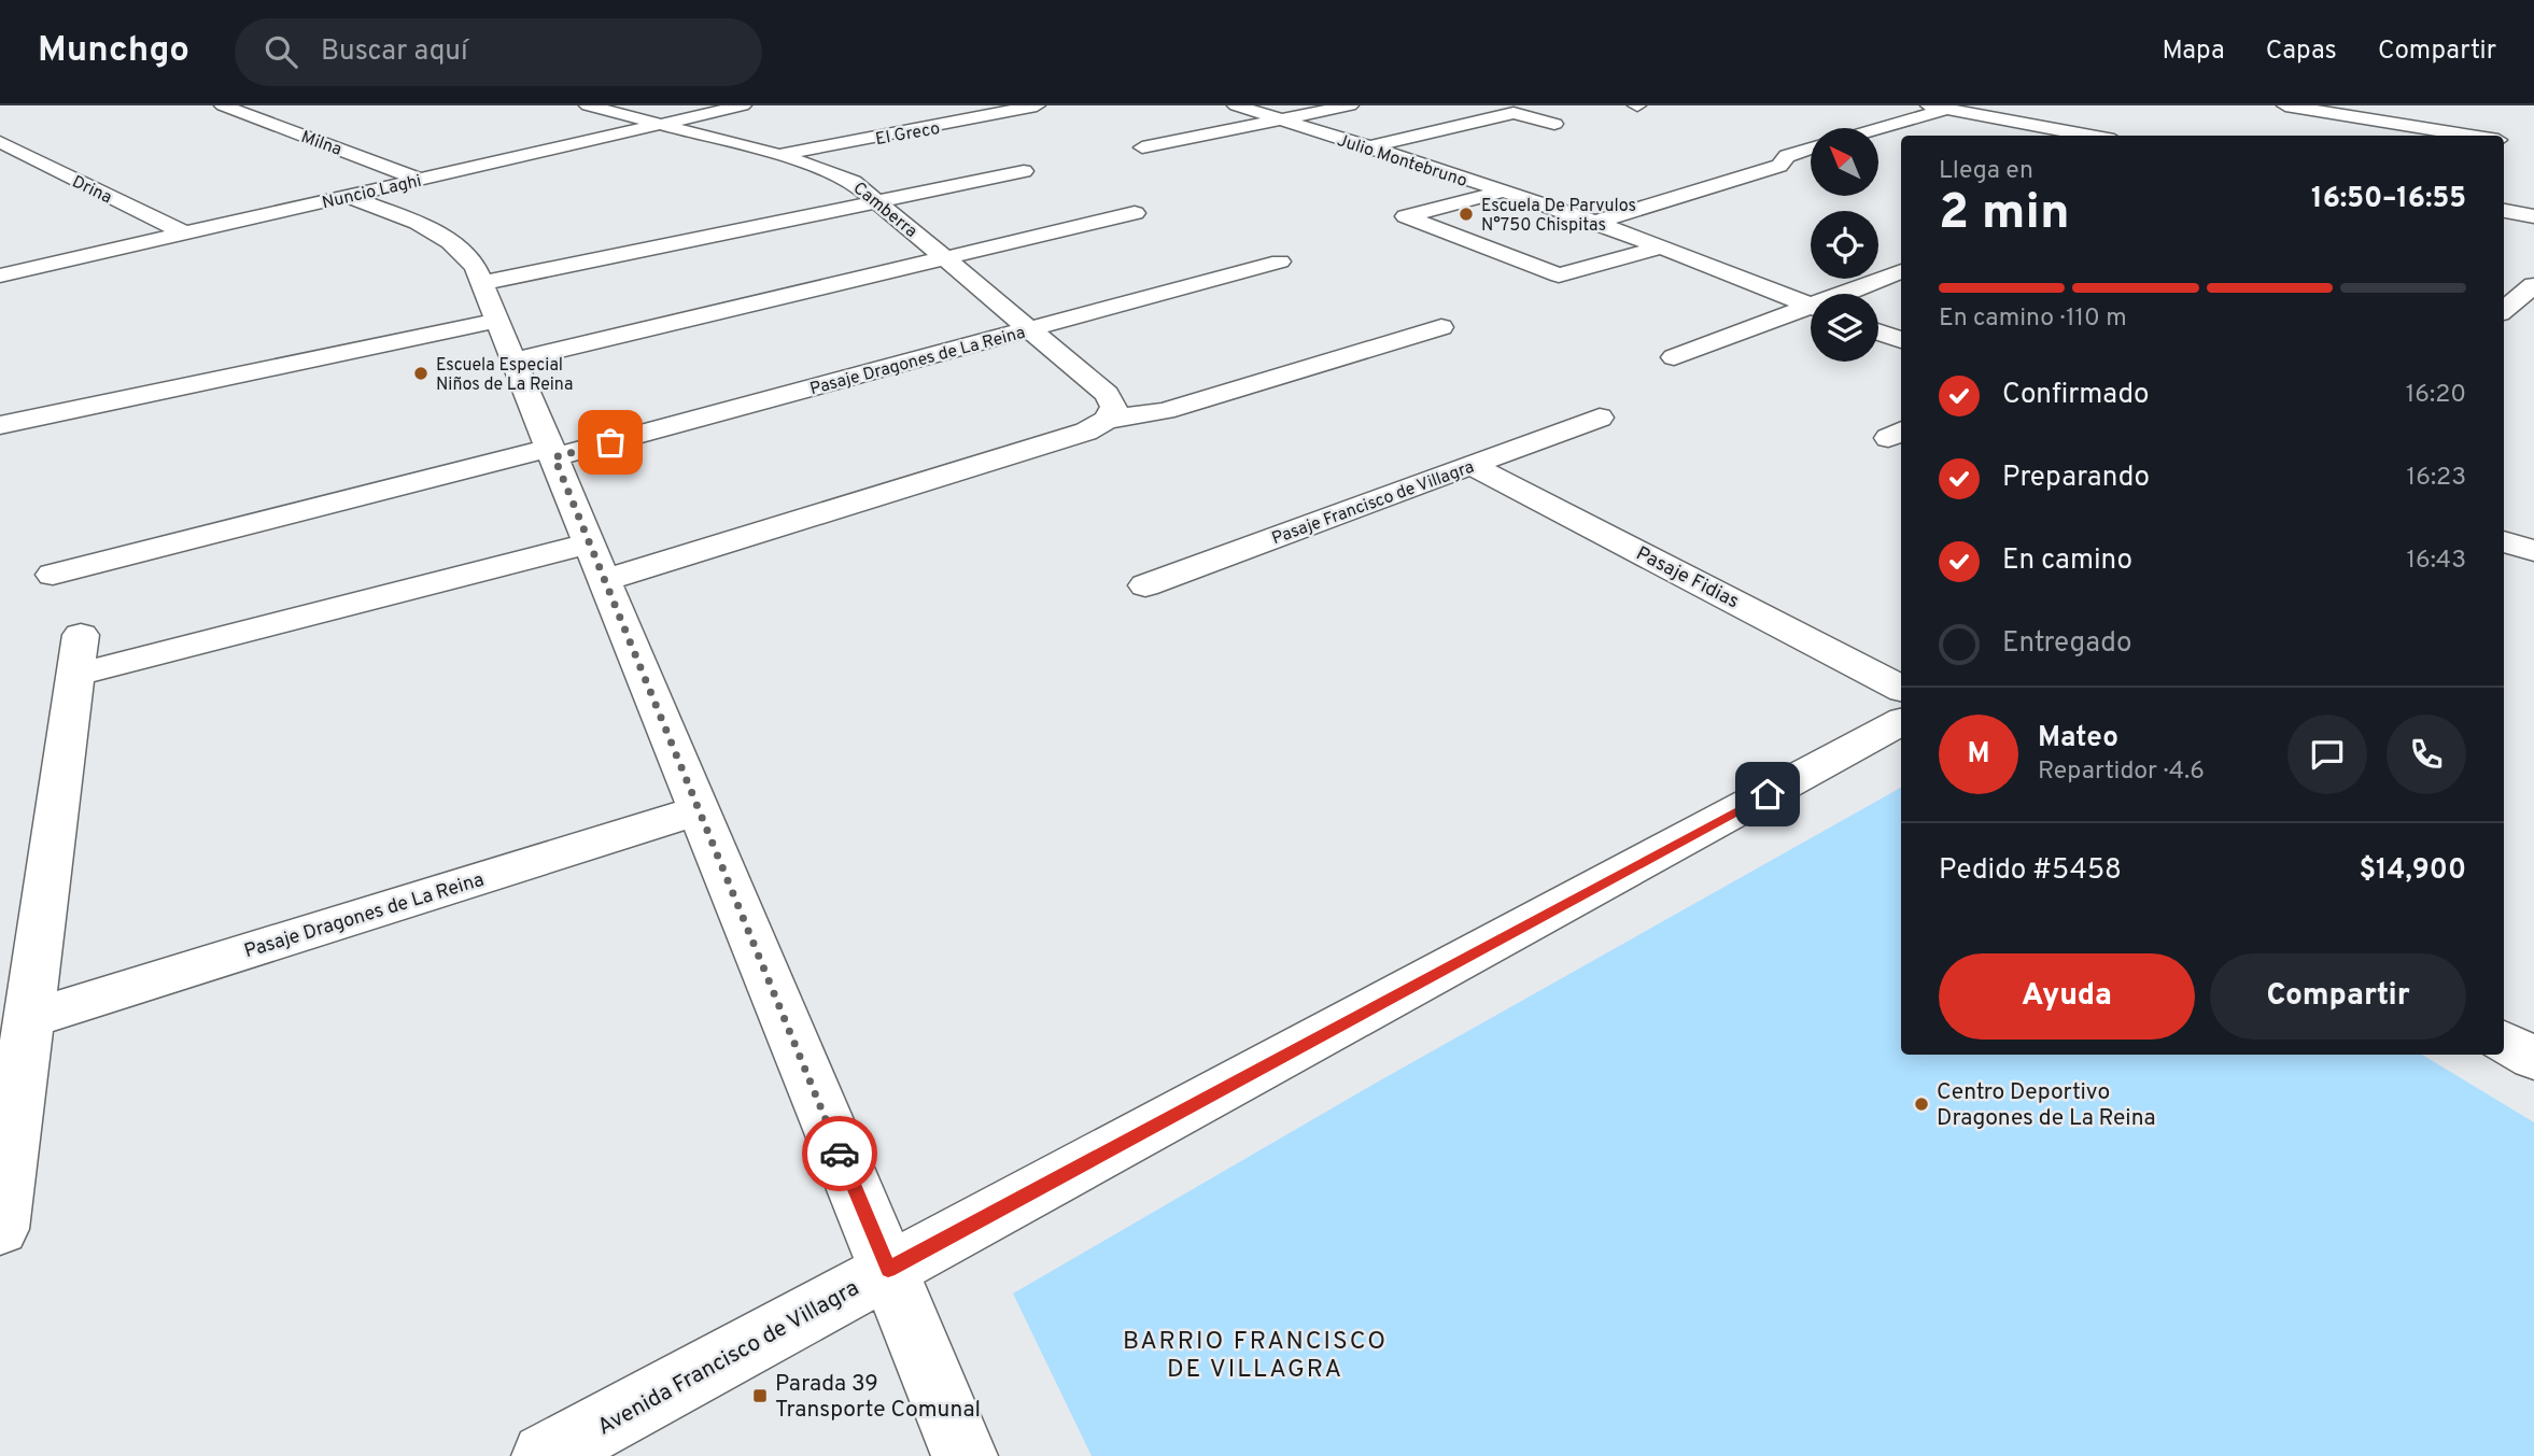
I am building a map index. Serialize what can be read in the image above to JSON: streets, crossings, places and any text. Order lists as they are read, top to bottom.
{
  "streets": {
    "street": [
      "El Greco",
      "Milna",
      "Julio Montebruno",
      "Drina",
      "Nuncio Laghi",
      "Camberra",
      "Pasaje Dragones de La Reina",
      "Pasaje Francisco de Villagra",
      "Pasaje Fidias",
      "Avenida Francisco de Villagra"
    ]
  },
  "crossings": [
    ["El Greco", "Camberra"],
    ["Milna", "Nuncio Laghi"],
    ["Drina", "Nuncio Laghi"],
    ["Nuncio Laghi", "Camberra"],
    ["Camberra", "Pasaje Dragones de La Reina"],
    ["Pasaje Francisco de Villagra", "Pasaje Fidias"]
  ],
  "districts": ["BARRIO FRANCISCO DE VILLAGRA"],
  "places": {
    "other": ["Escuela De Parvulos N°750 Chispitas", "Escuela Especial Niños de La Reina", "Centro Deportivo Dragones de La Reina"],
    "transit": ["Parada 39 Transporte Comunal"]
  },
  "north": "top left",
  "page": {
    "header": "Munchgo",
    "search": "Buscar aquí",
    "nav": ["Mapa", "Capas", "Compartir"],
    "heading": ["2 min", "Llega en", "16:50–16:55"],
    "panel": [
      "Mateo",
      "Repartidor · 4.6",
      "Pedido #5458",
      "$14,900"
    ],
    "bar": "En camino · 110 m",
    "list": [
      ["Confirmado", "16:20"],
      ["Preparando", "16:23"],
      ["En camino", "16:43"],
      "Entregado"
    ],
    "round": "M",
    "buttons": ["Ayuda", "Compartir"]
  }
}
